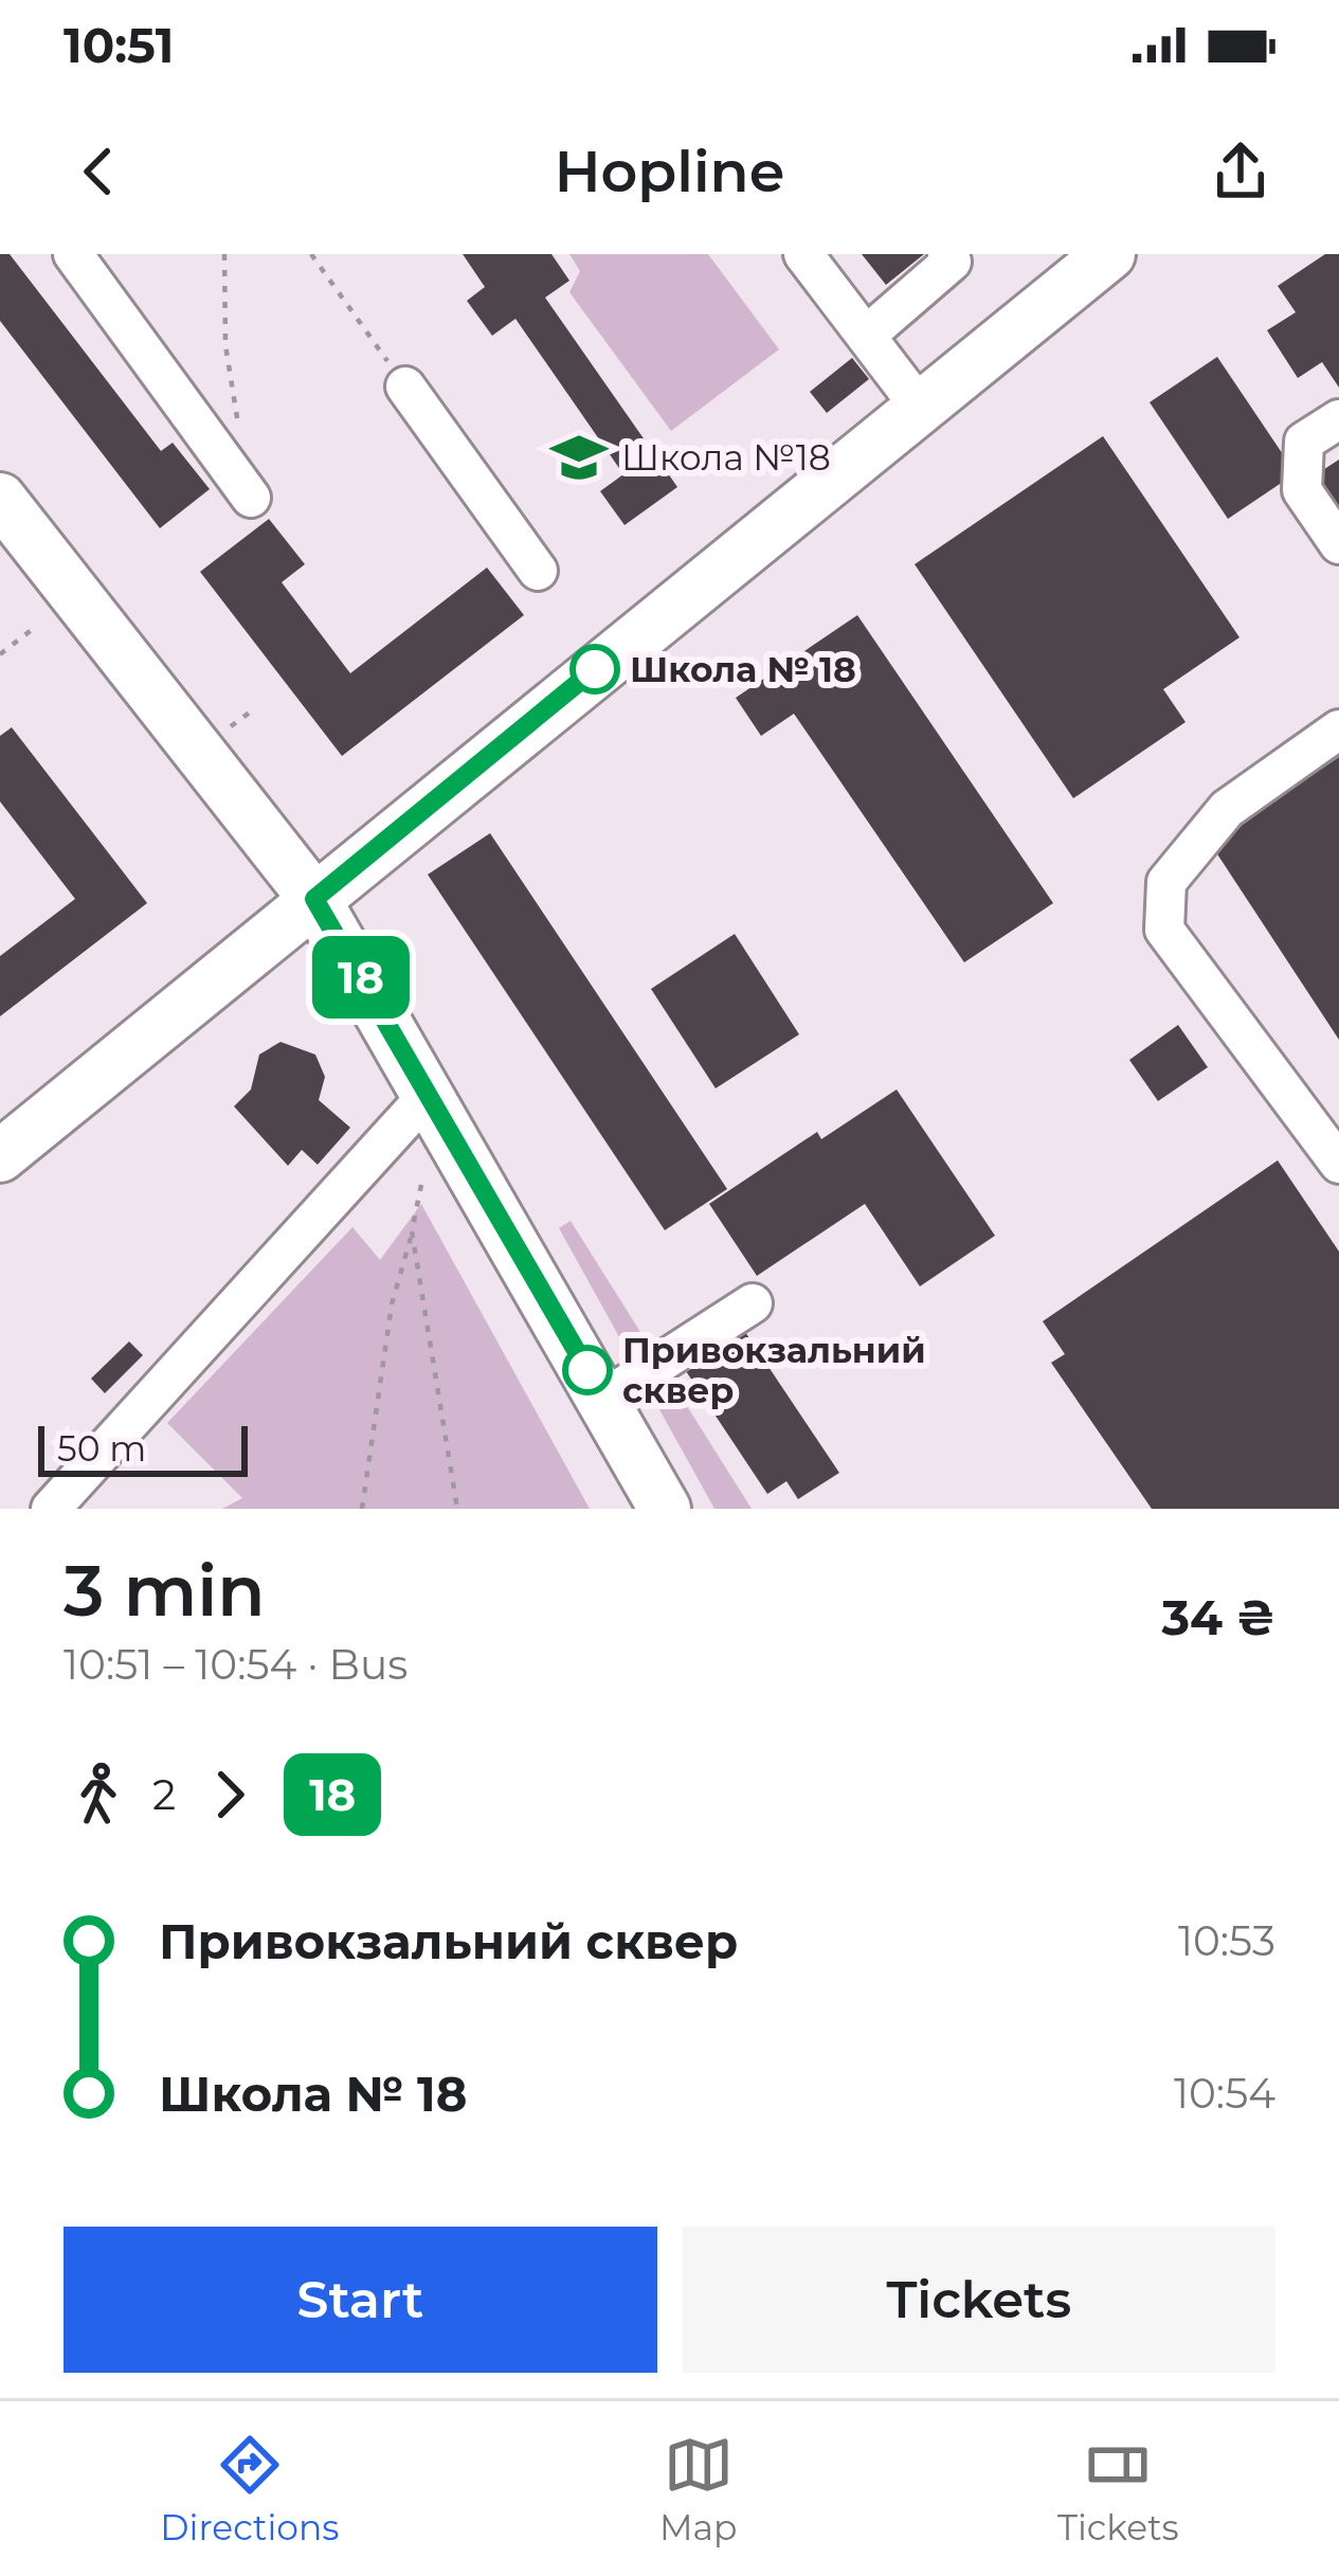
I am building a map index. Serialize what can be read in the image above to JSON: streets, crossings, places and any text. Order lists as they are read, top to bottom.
{
  "places": {
    "school or university": ["Школа №18"],
    "other": ["Школа № 18", "Привокзальний сквер"]
  },
  "lines": ["bus line 18"],
  "scale_bar": "50 m",
  "page": {
    "status": "10:51",
    "header": "Hopline",
    "on_map": "18",
    "scale": "50 m",
    "heading": ["3 min", "10:51 – 10:54 · Bus", "34 ₴"],
    "legs": ["2", "18"],
    "list": [
      {
        "name": "Привокзальний сквер",
        "value": "10:53"
      },
      {
        "name": "Школа № 18",
        "value": "10:54"
      }
    ],
    "buttons": ["Start", "Tickets"],
    "tabs": ["Directions", "Map", "Tickets"]
  }
}
